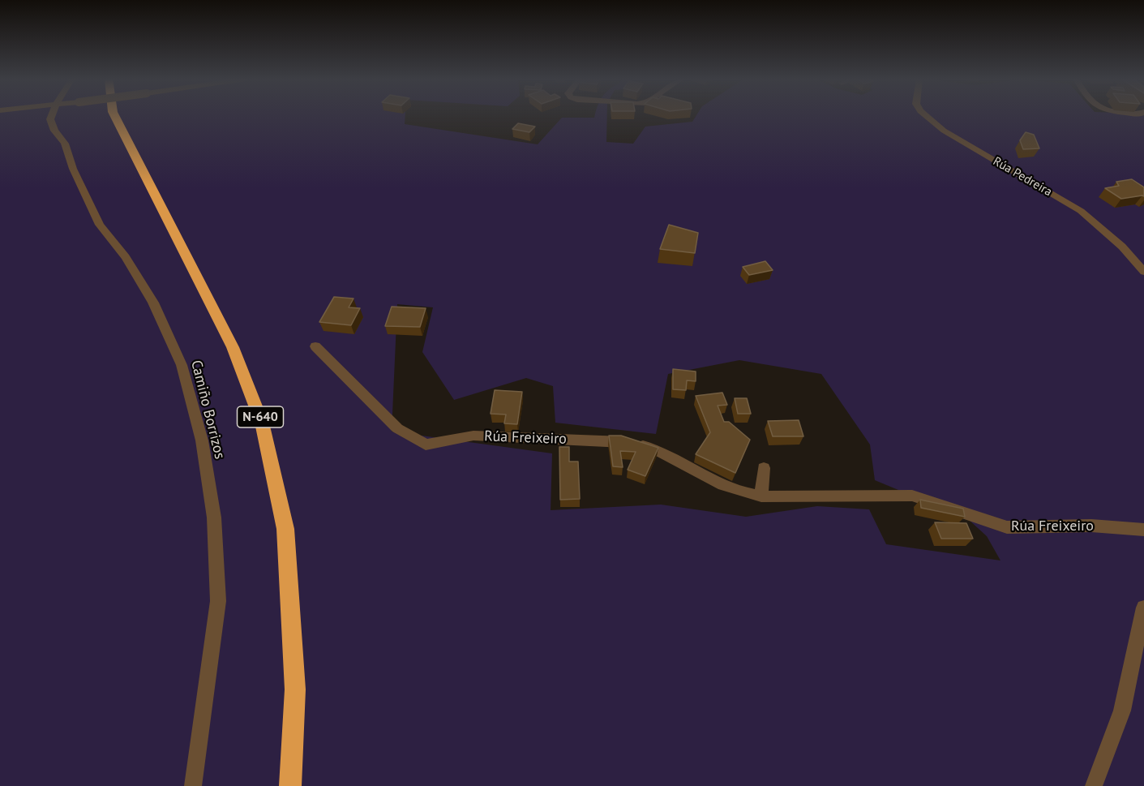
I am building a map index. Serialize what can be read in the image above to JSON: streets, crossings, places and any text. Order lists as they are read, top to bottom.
{
  "streets": {
    "highway": ["N-640"],
    "street": ["Rúa Pedreira", "Camiño Borrizos", "Rúa Freixeiro"]
  }
}
